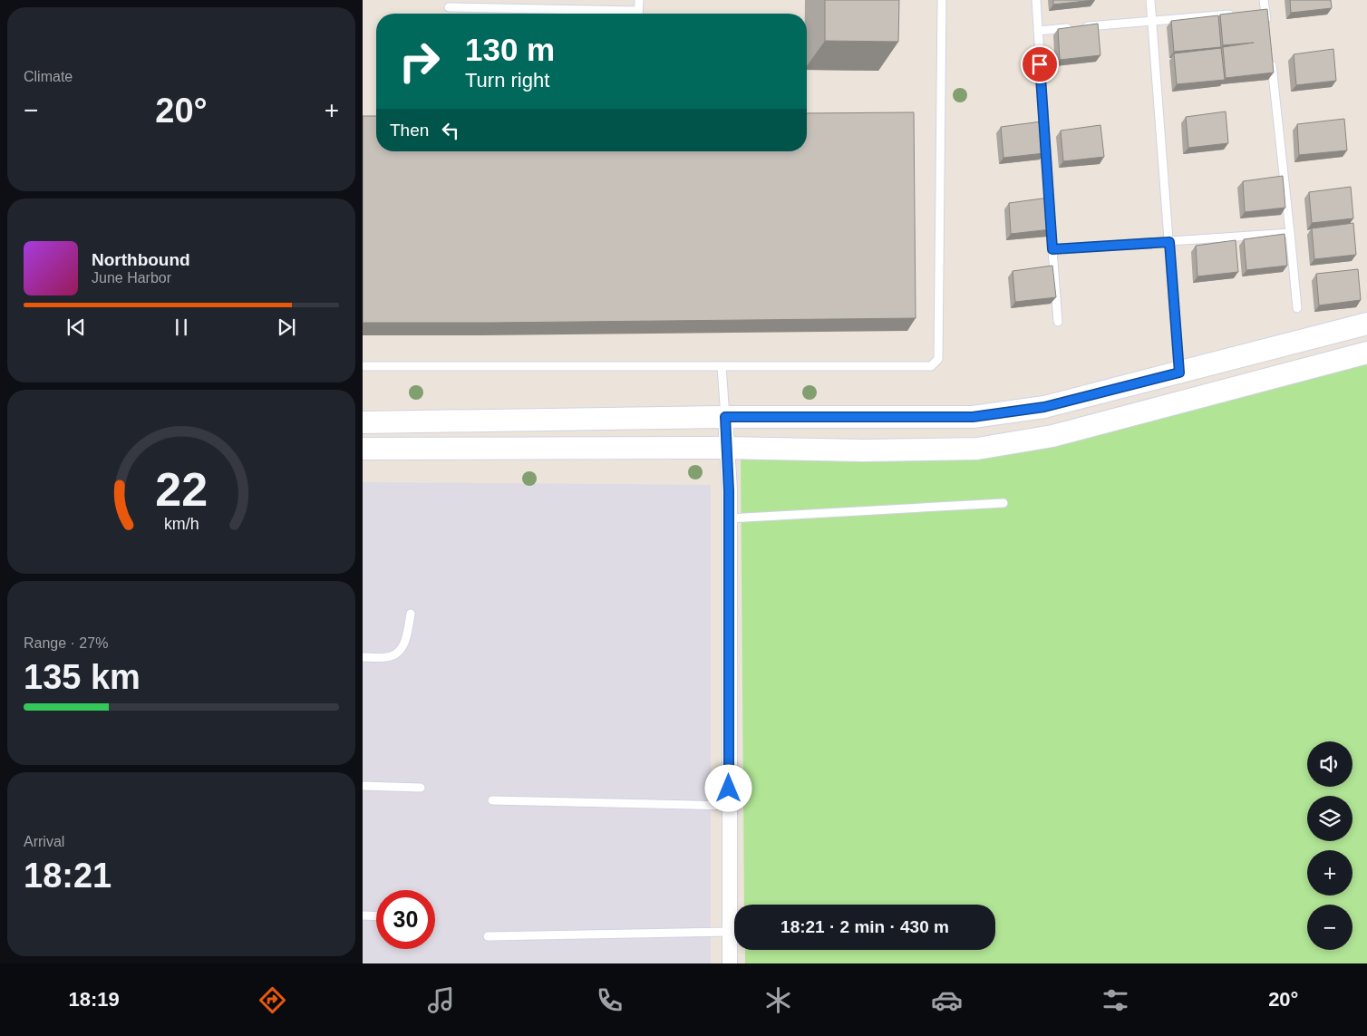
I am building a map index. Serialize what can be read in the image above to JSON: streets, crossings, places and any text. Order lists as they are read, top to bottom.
{
  "page": {
    "tile": [
      "Climate",
      ["Range · 27%", "135 km"],
      ["Arrival", "18:21"]
    ],
    "turn": ["130 m", "Turn right"],
    "heat": ["−", "20°", "+"],
    "then": "Then",
    "song": ["Northbound", "June Harbor"],
    "map_buttons": ["+", "−"],
    "limit": "30",
    "trip": "18:21 · 2 min · 430 m",
    "tabs": ["18:19", "20°"],
    "gauge": ["22", "km/h"]
  }
}
